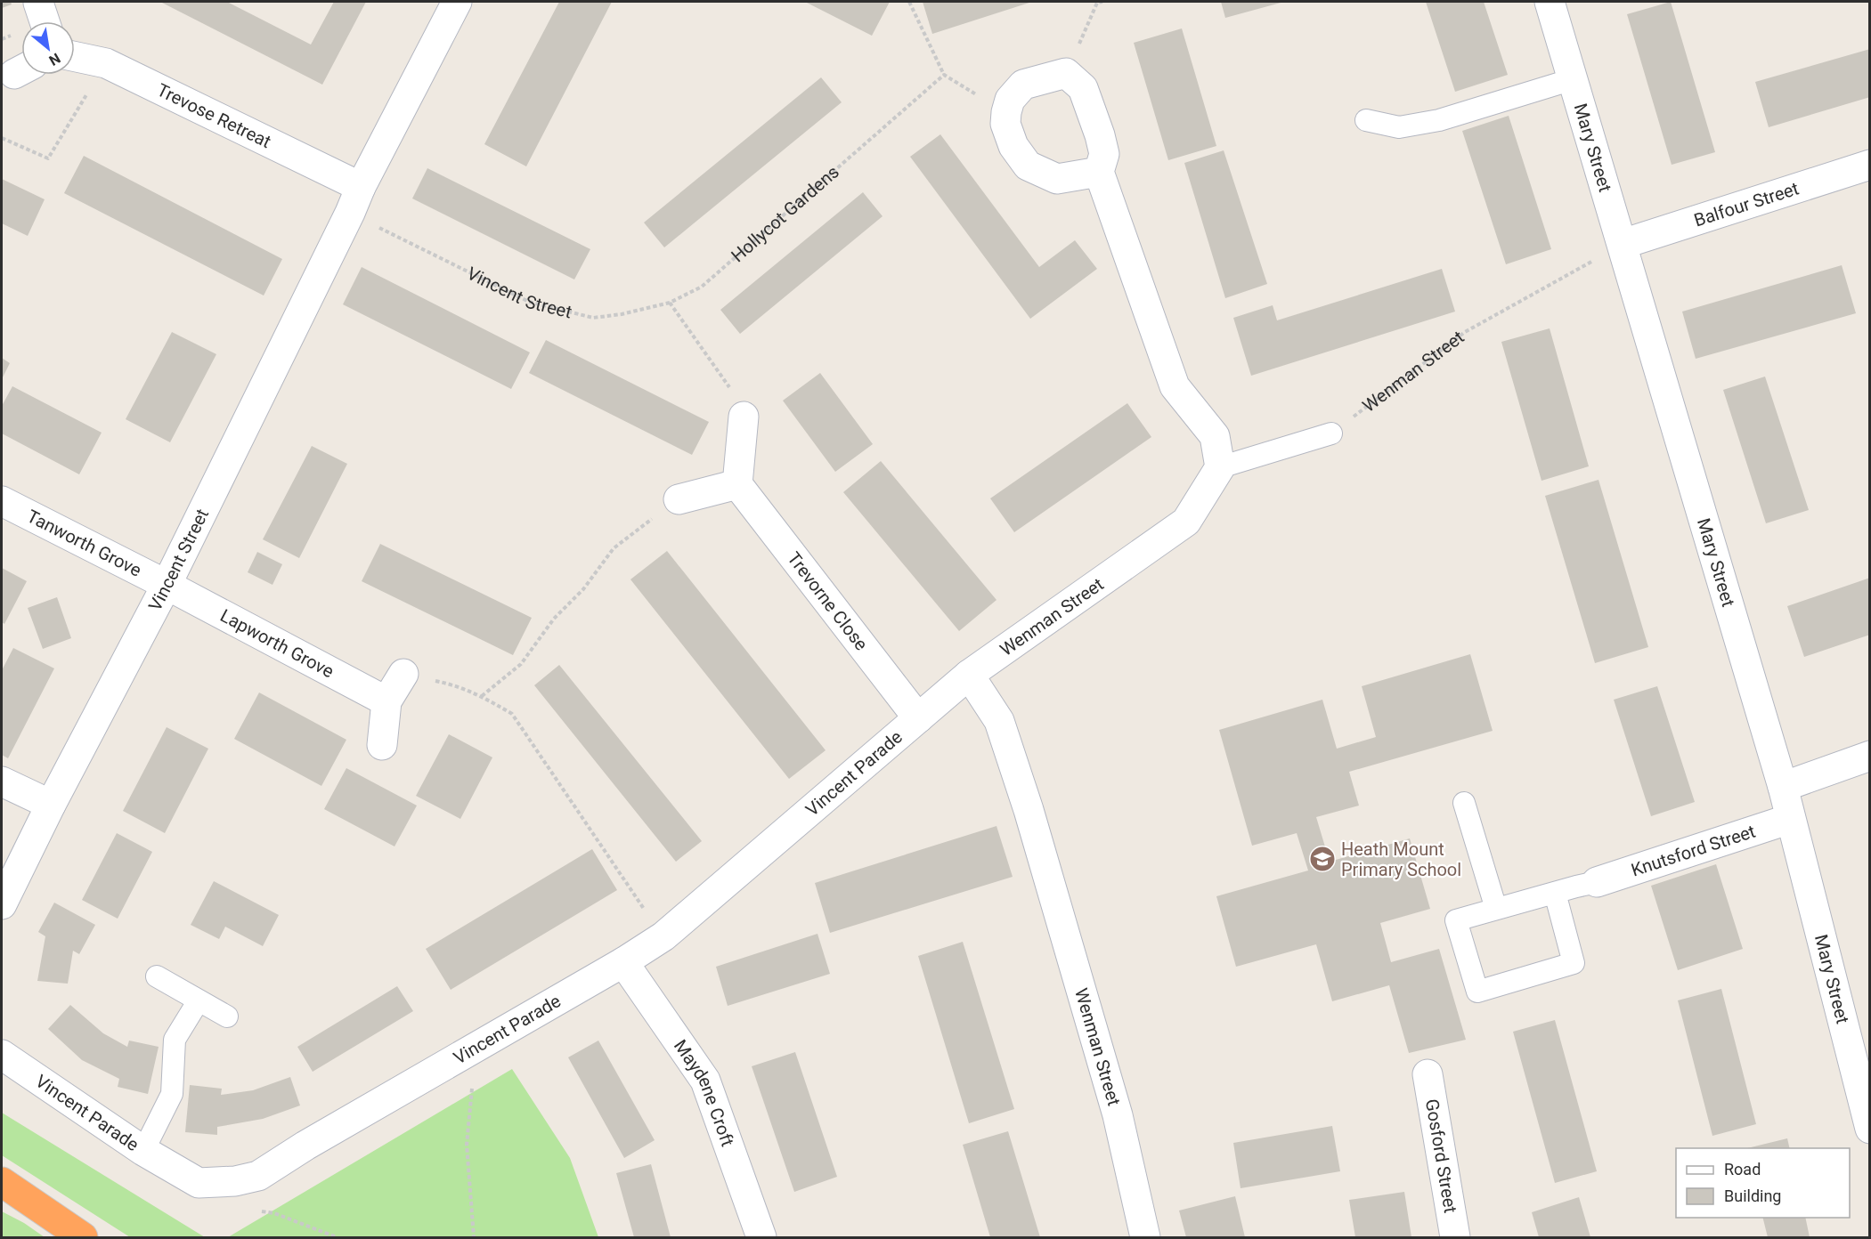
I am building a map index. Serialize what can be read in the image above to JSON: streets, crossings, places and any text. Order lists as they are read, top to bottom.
{
  "streets": {
    "street": [
      "Trevose Retreat",
      "Mary Street",
      "Balfour Street",
      "Vincent Street",
      "Wenman Street",
      "Tanworth Grove",
      "Trevorne Close",
      "Lapworth Grove",
      "Vincent Parade",
      "Knutsford Street",
      "Maydene Croft",
      "Gosford Street"
    ],
    "path": ["Hollycot Gardens"]
  },
  "crossings": [
    ["Trevose Retreat", "Vincent Street"],
    ["Mary Street", "Balfour Street"],
    ["Mary Street", "Wenman Street"],
    ["Mary Street", "Knutsford Street"],
    ["Balfour Street", "Wenman Street"],
    ["Hollycot Gardens", "Vincent Street"],
    ["Vincent Street", "Tanworth Grove"],
    ["Vincent Street", "Lapworth Grove"],
    ["Wenman Street", "Vincent Parade"],
    ["Tanworth Grove", "Lapworth Grove"],
    ["Trevorne Close", "Vincent Parade"],
    ["Vincent Parade", "Maydene Croft"]
  ],
  "places": {
    "school or university": ["Heath Mount Primary School"]
  },
  "legend": ["Road", "Building"],
  "north": "bottom right"
}
